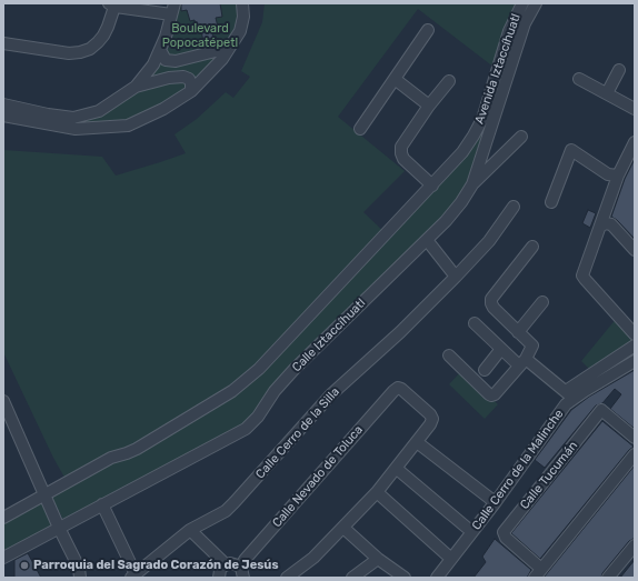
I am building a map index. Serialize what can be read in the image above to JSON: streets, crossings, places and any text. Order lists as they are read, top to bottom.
{
  "streets": {
    "street": [
      "Avenida Iztaccíhuatl",
      "Calle Iztaccíhuatl",
      "Calle Cerro de la Silla",
      "Calle Cerro de la Malinche",
      "Calle Tucumán",
      "Calle Nevado de Toluca"
    ]
  },
  "parks": ["Boulevard Popocatépetl"],
  "places": ["Parroquia del Sagrado Corazón de Jesús"]
}
